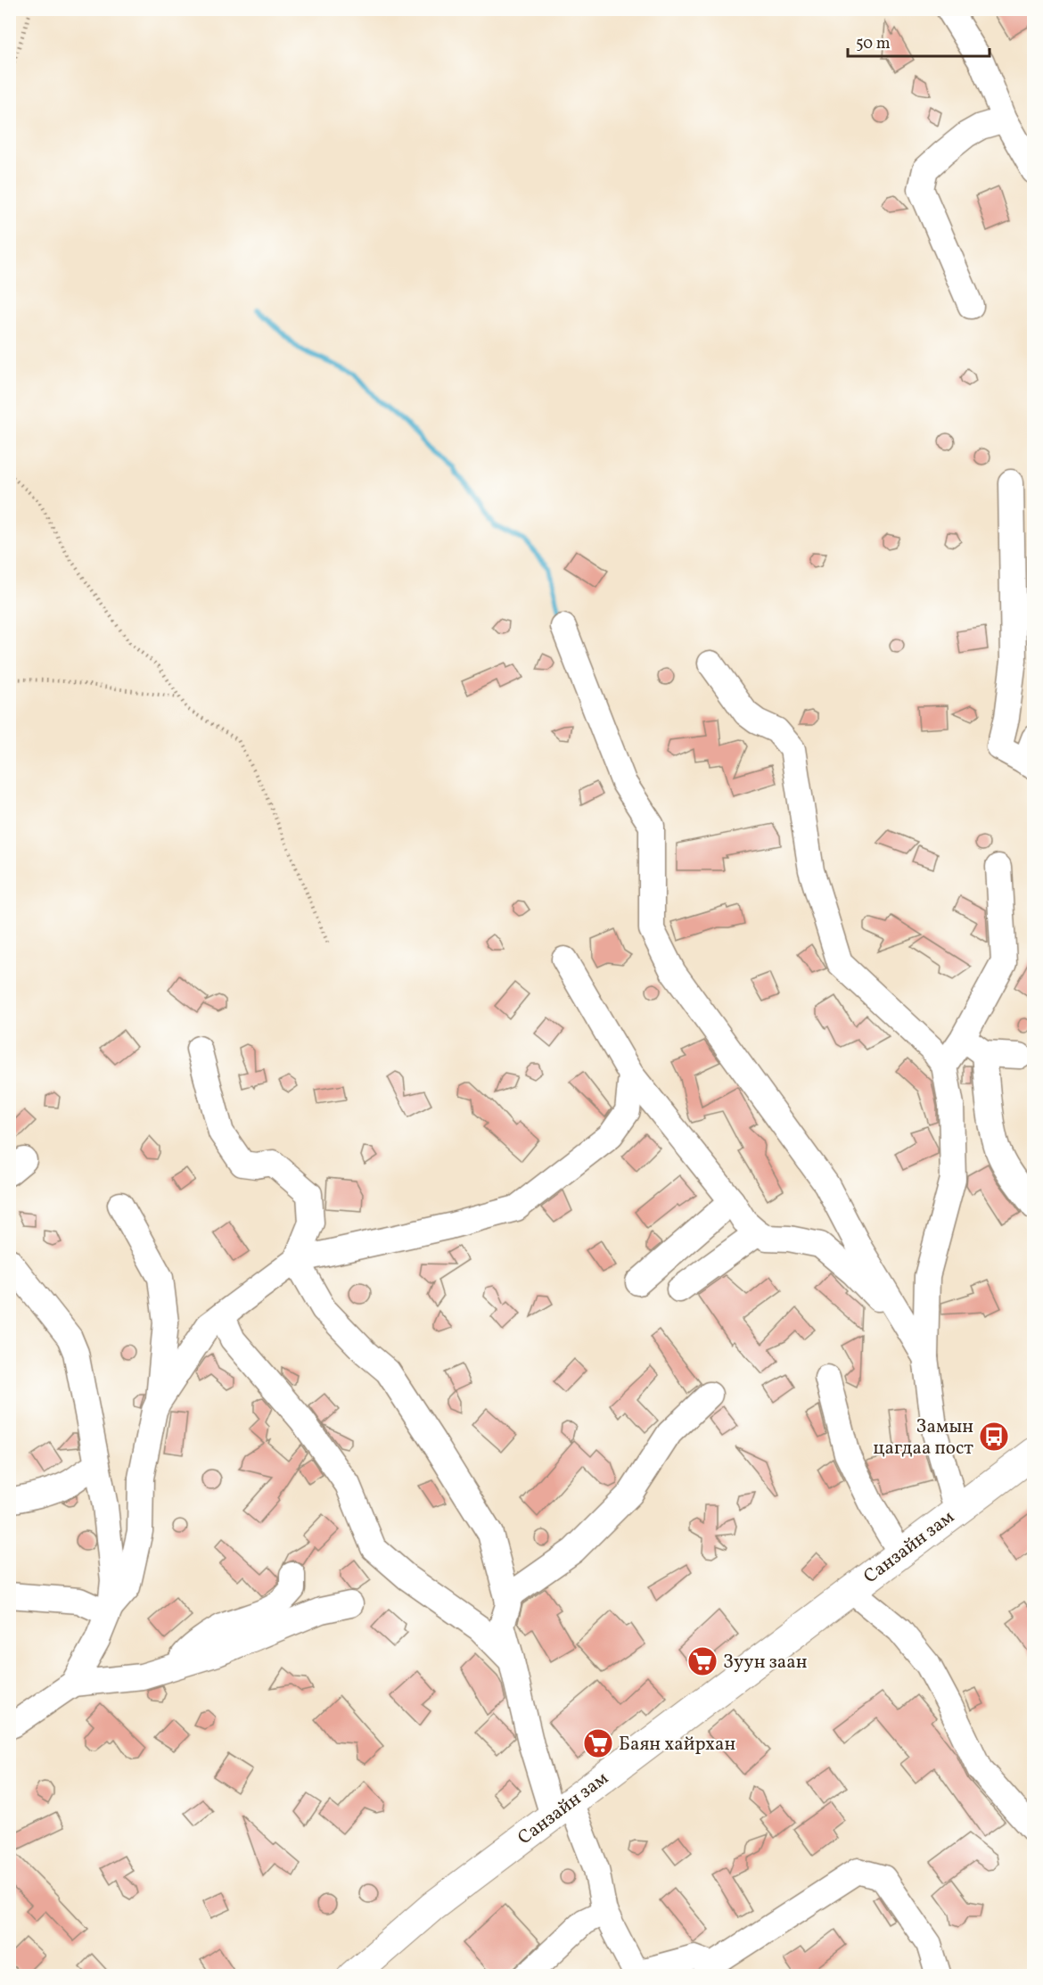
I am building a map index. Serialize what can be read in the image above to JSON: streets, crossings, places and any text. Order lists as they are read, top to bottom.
{
  "streets": {
    "main road": ["Санзайн зам"]
  },
  "places": {
    "bus stop": ["Замын цагдаа пост"],
    "supermarket": ["Зуун заан", "Баян хайрхан"]
  },
  "scale_bar": "50 m"
}
